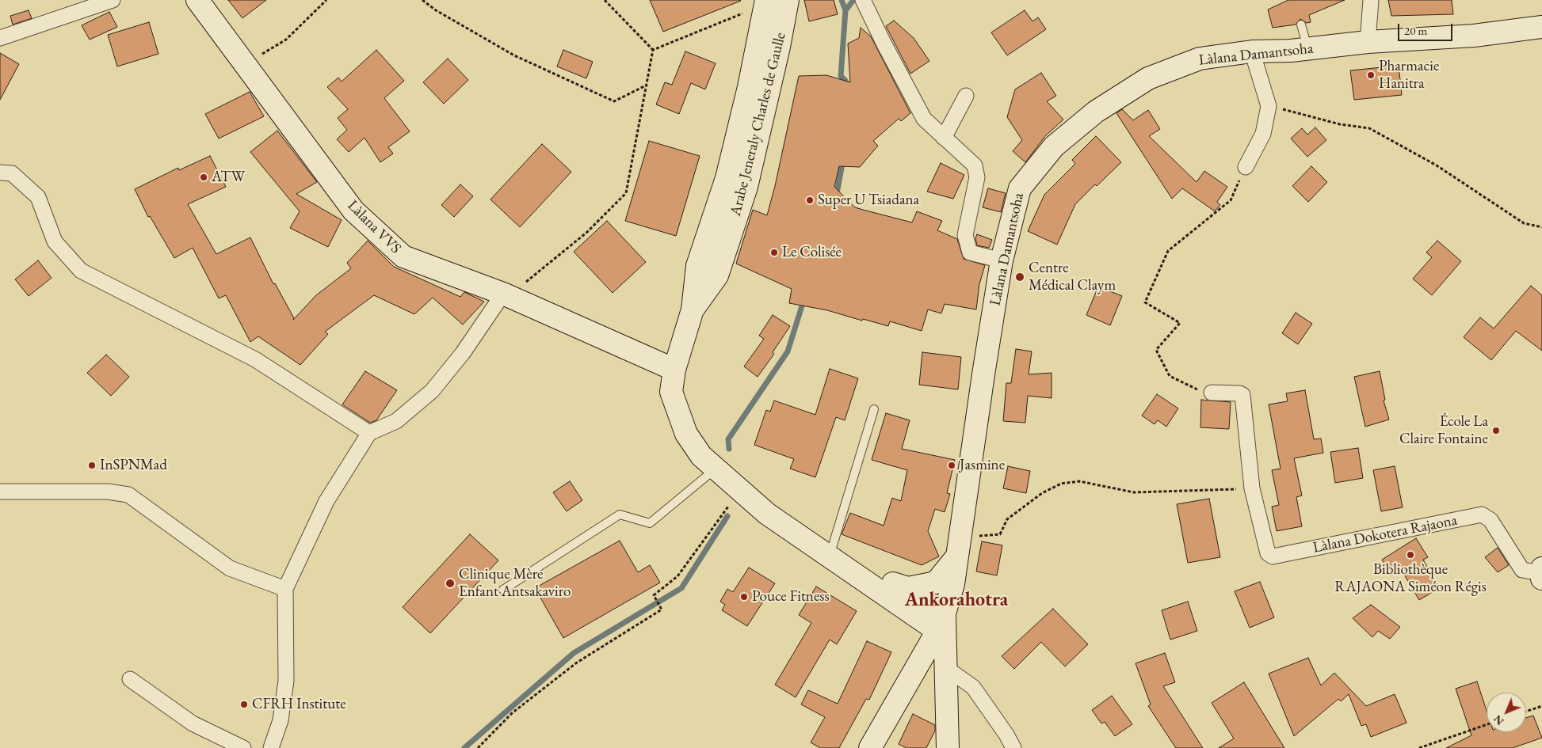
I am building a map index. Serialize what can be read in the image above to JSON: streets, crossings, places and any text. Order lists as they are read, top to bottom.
{
  "streets": {
    "main road": ["Làlana Damantsoha", "Arabe Jeneraly Charles de Gaulle", "Làlana VVS"],
    "street": ["Làlana Dokotera Rajaona"]
  },
  "crossings": [
    ["Làlana Damantsoha", "Arabe Jeneraly Charles de Gaulle"],
    ["Arabe Jeneraly Charles de Gaulle", "Làlana VVS"]
  ],
  "districts": ["Ankorahotra"],
  "places": [
    "Pharmacie Hanitra",
    "ATW",
    "Super U Tsiadana",
    "Le Colisée",
    "Centre Médical Claym",
    "École La Claire Fontaine",
    "InSPNMad",
    "Jasmine",
    "Bibliothèque RAJAONA Siméon Régis",
    "Clinique Mère Enfant Antsakaviro",
    "Pouce Fitness",
    "CFRH Institute"
  ],
  "scale_bar": "20 m",
  "north": "bottom left"
}
